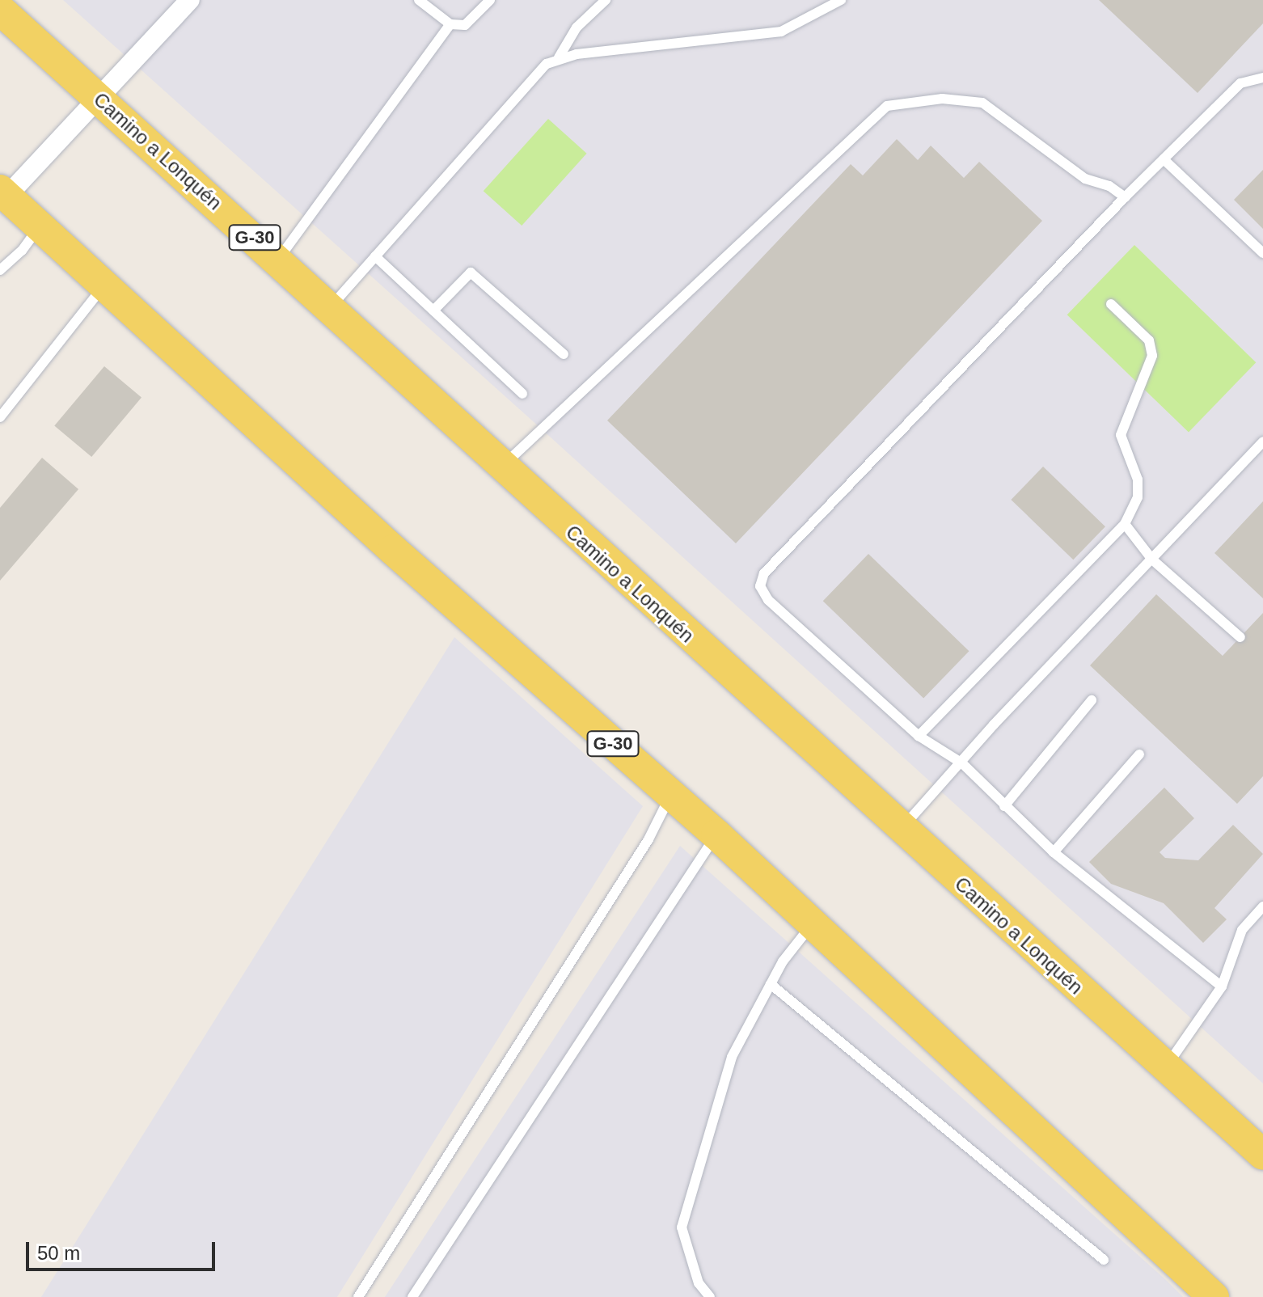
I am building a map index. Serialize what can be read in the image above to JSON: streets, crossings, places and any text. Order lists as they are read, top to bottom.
{
  "streets": {
    "main road": ["Camino a Lonquén", "G-30"]
  },
  "scale_bar": "50 m"
}
